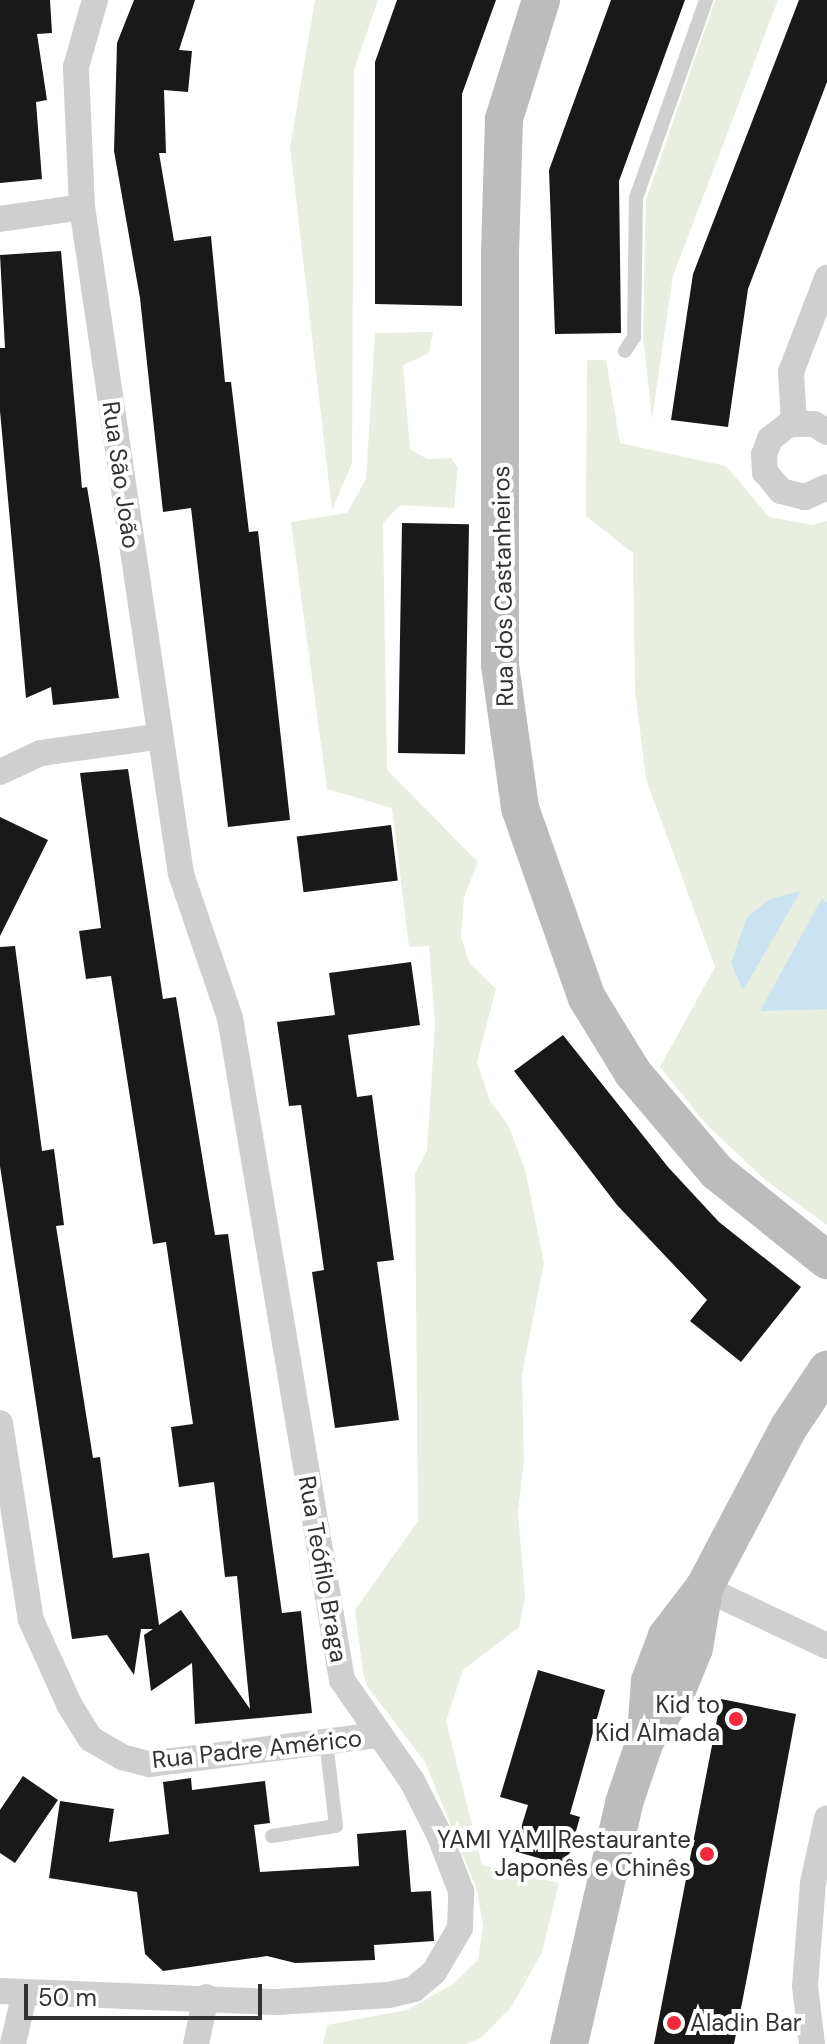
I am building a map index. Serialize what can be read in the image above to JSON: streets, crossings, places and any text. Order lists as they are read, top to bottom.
{
  "streets": {
    "street": [
      "Rua São João",
      "Rua dos Castanheiros",
      "Rua Teófilo Braga",
      "Rua Padre Américo"
    ]
  },
  "crossings": [
    ["Rua São João", "Rua Teófilo Braga"],
    ["Rua Teófilo Braga", "Rua Padre Américo"]
  ],
  "places": ["Kid to Kid Almada", "YAMI YAMI Restaurante Japonês e Chinês", "Aladin Bar"],
  "scale_bar": "50 m"
}
